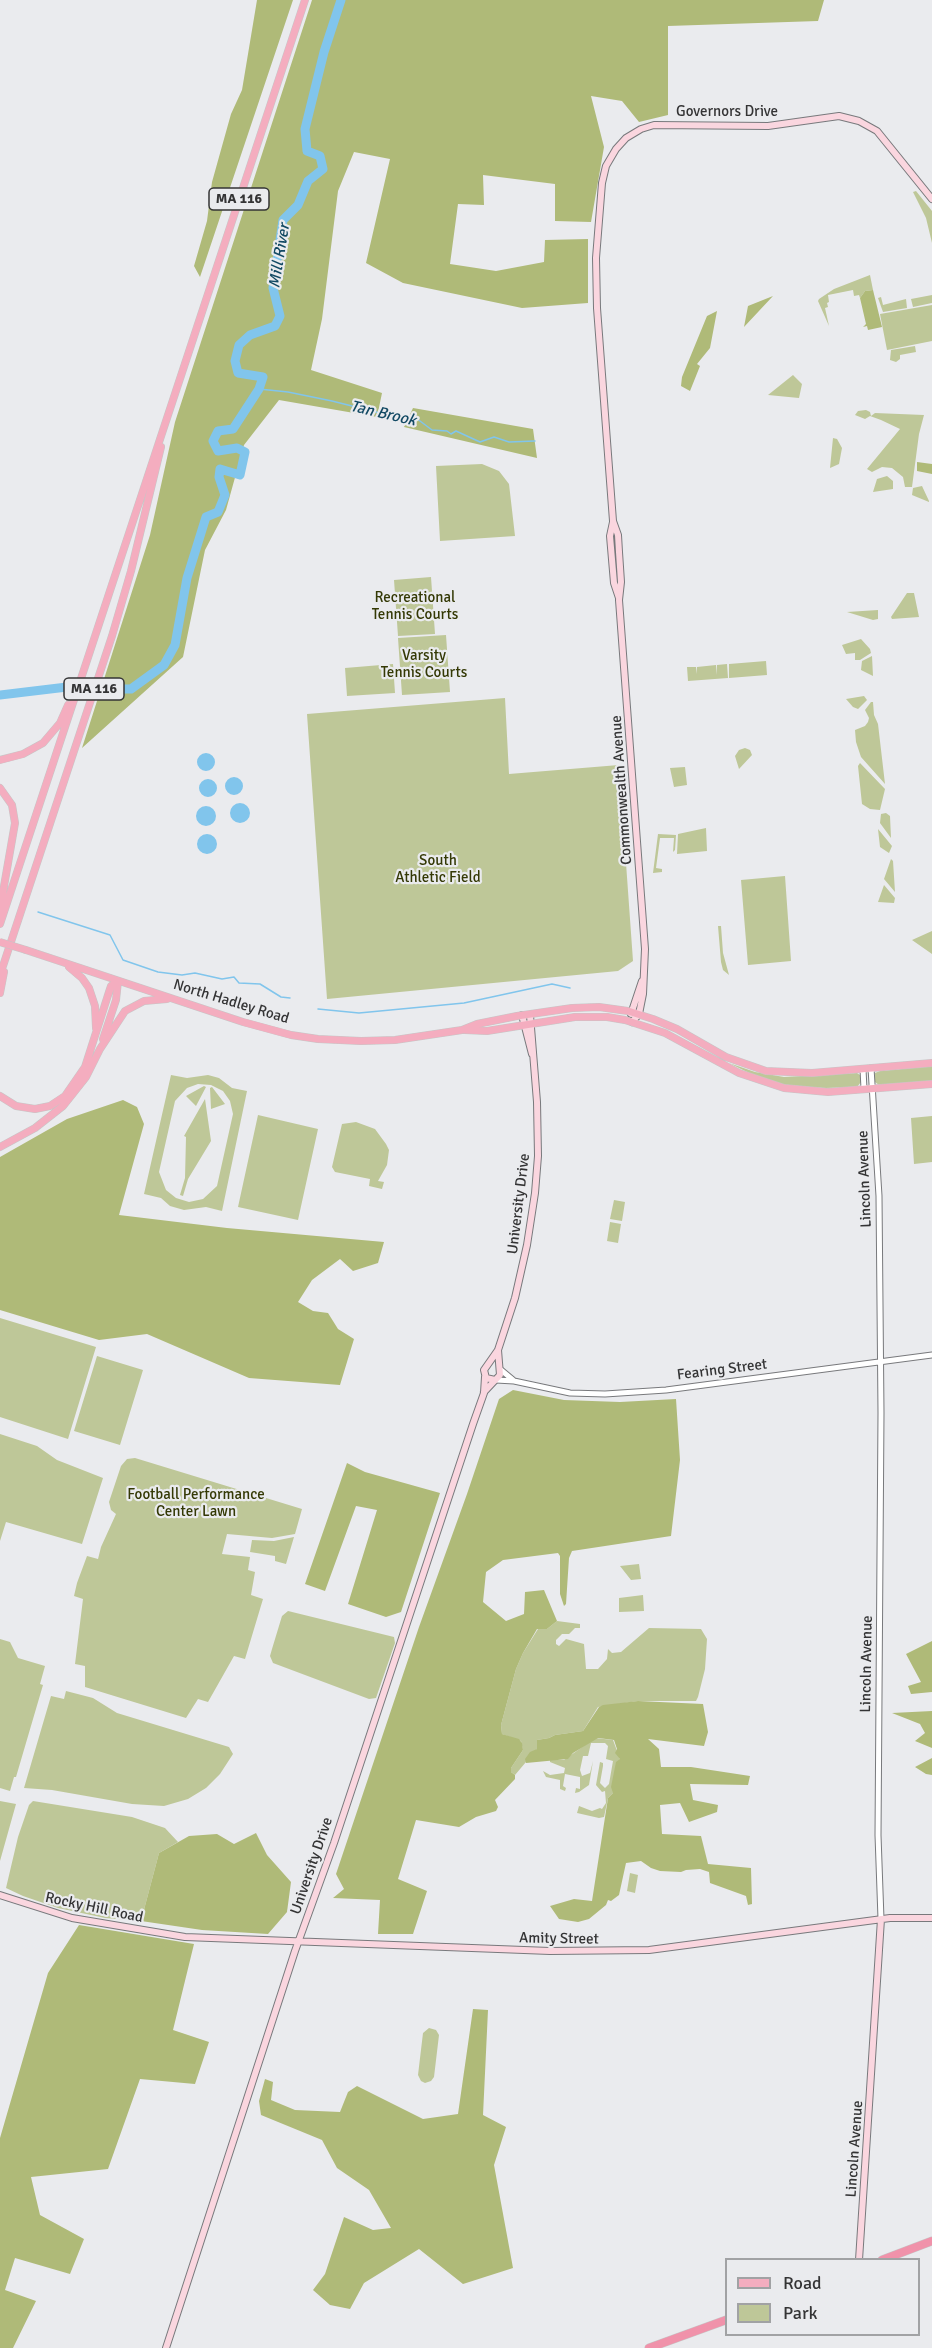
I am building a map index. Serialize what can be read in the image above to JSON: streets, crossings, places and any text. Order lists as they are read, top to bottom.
{
  "streets": {
    "main road": [
      "Governors Drive",
      "MA 116",
      "Commonwealth Avenue",
      "North Hadley Road",
      "Lincoln Avenue",
      "University Drive",
      "Rocky Hill Road",
      "Amity Street"
    ],
    "street": ["Fearing Street"]
  },
  "crossings": [
    ["Governors Drive", "Commonwealth Avenue"],
    ["Lincoln Avenue", "Fearing Street"],
    ["Lincoln Avenue", "Amity Street"],
    ["University Drive", "Fearing Street"],
    ["University Drive", "Amity Street"],
    ["Rocky Hill Road", "Amity Street"]
  ],
  "water": ["Mill River", "Tan Brook"],
  "parks": [
    "Recreational Tennis Courts",
    "Varsity Tennis Courts",
    "South Athletic Field",
    "Football Performance Center Lawn"
  ],
  "legend": ["Road", "Park"]
}
